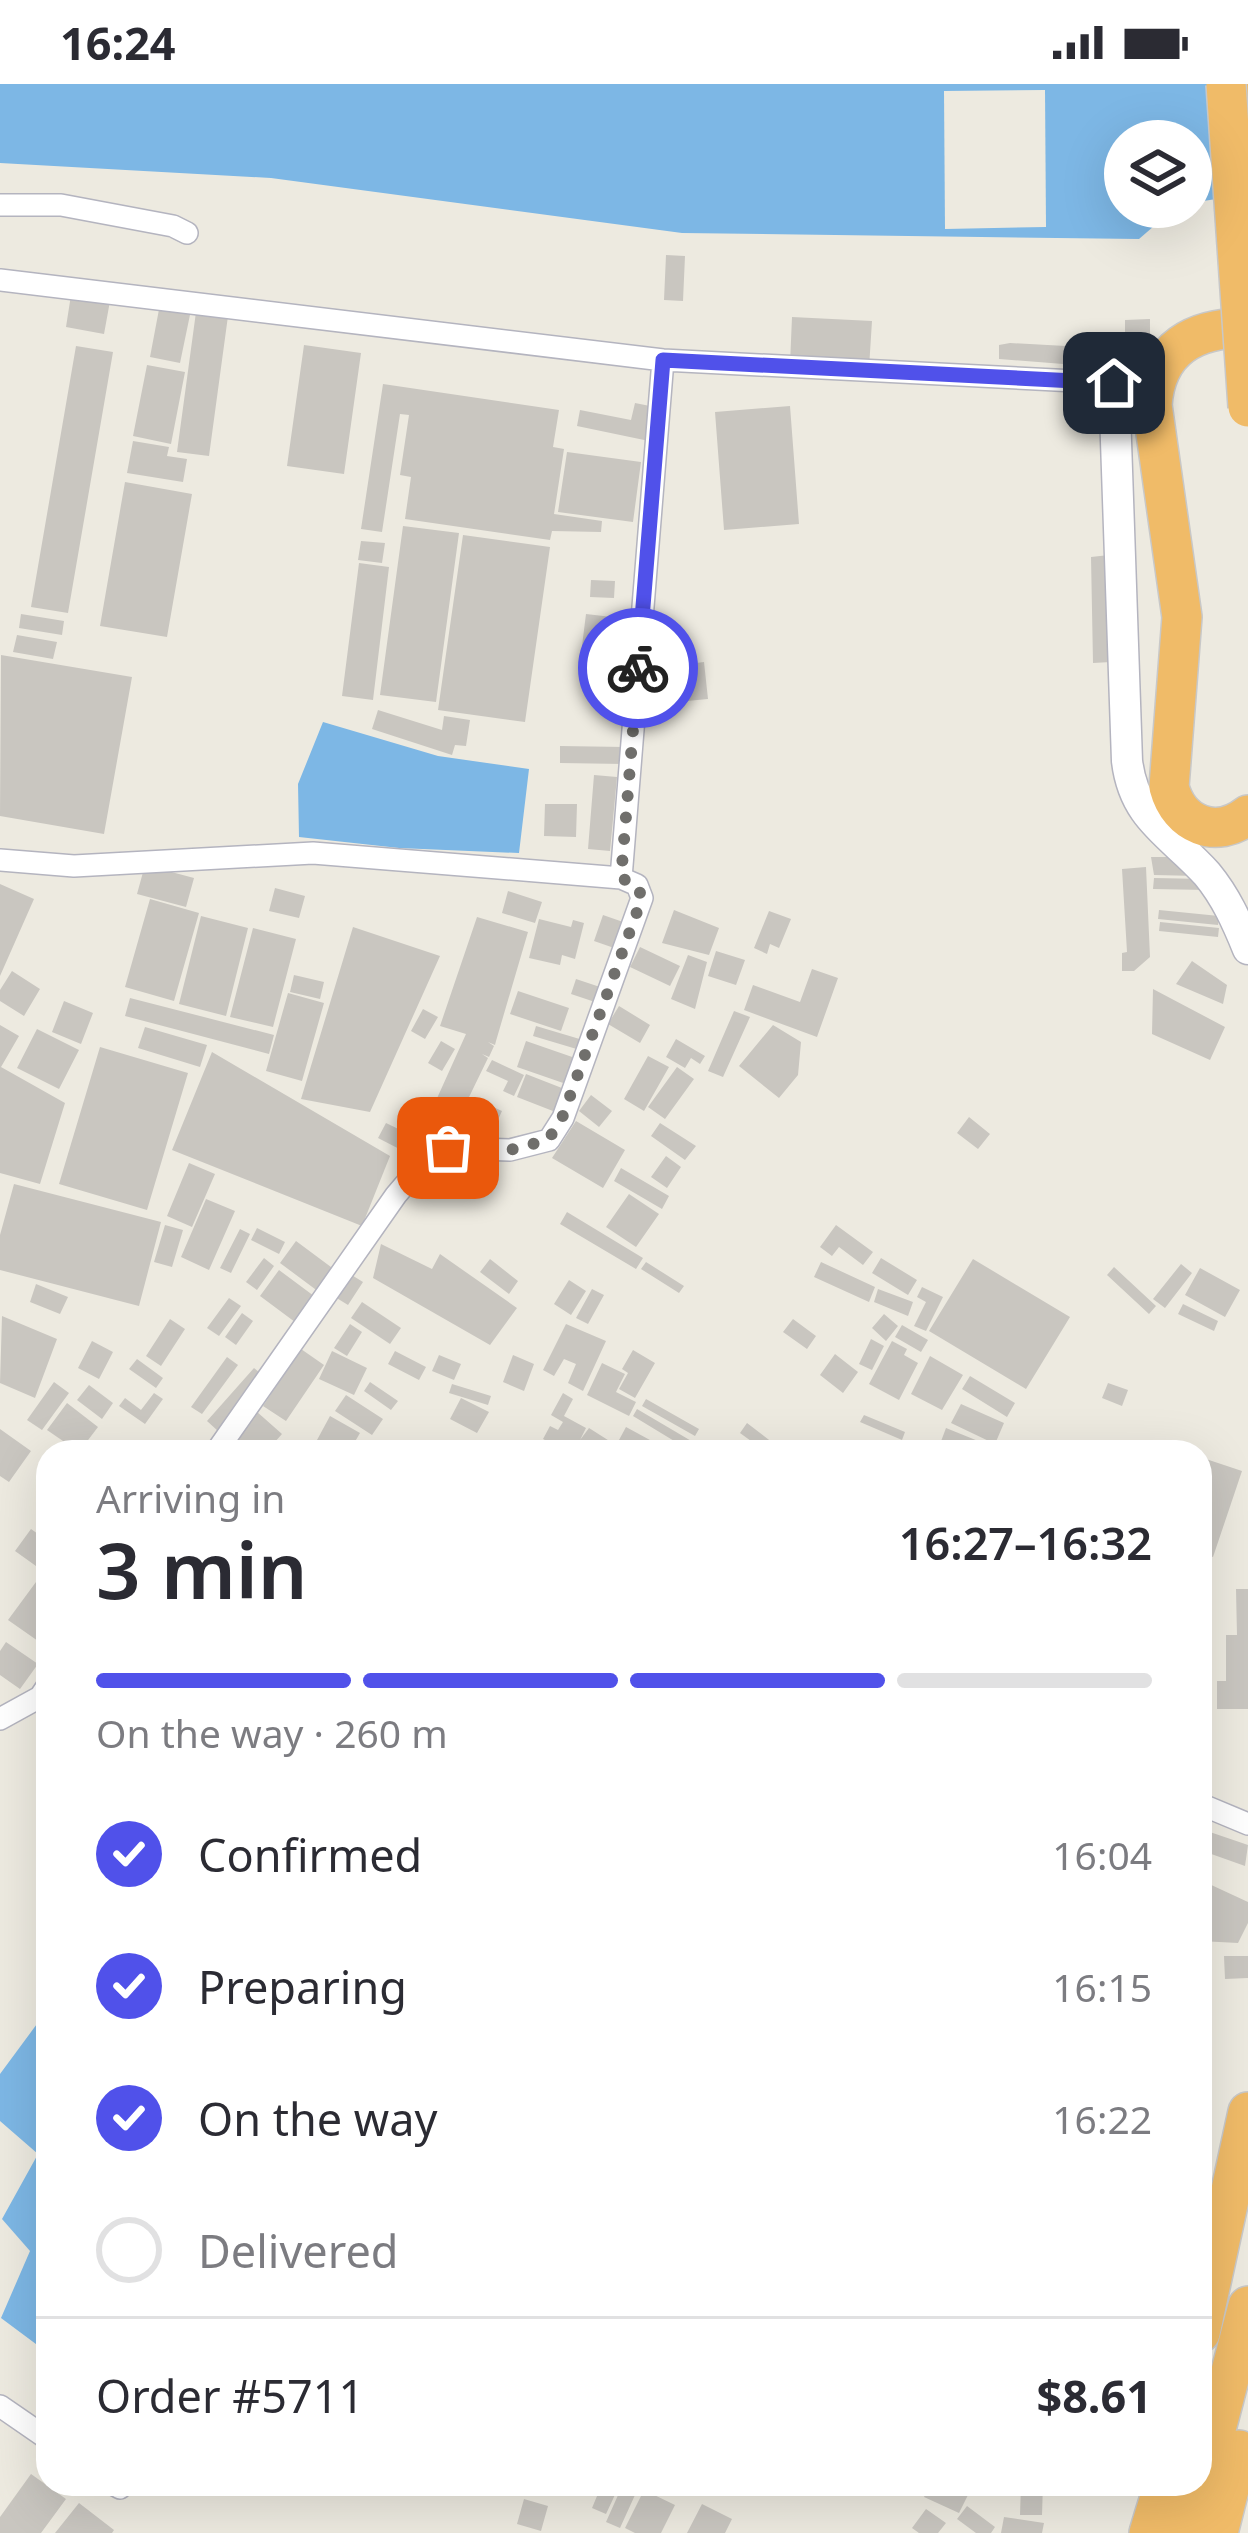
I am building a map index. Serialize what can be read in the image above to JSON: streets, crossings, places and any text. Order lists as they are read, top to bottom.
{
  "page": {
    "status": "16:24",
    "heading": ["3 min", "Arriving in", "16:27–16:32"],
    "panel": ["Order #5711", "$8.61"],
    "bar": "On the way · 260 m",
    "list": [
      ["Confirmed", "16:04"],
      ["Preparing", "16:15"],
      ["On the way", "16:22"],
      "Delivered"
    ]
  }
}
